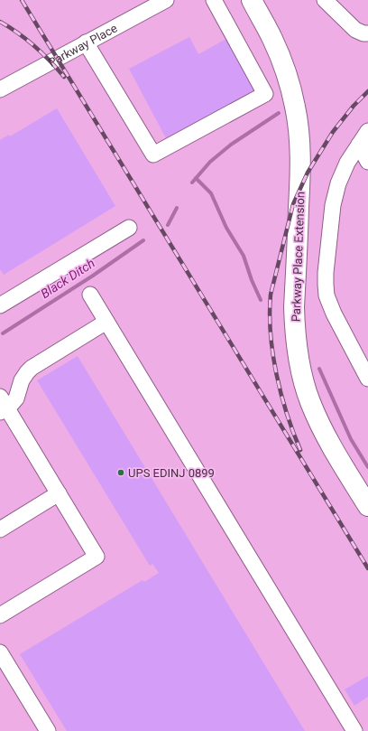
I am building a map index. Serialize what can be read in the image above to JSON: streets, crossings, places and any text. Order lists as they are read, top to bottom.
{
  "streets": {
    "main road": ["Parkway Place Extension"],
    "street": ["Parkway Place"]
  },
  "water": ["Black Ditch"],
  "places": ["UPS EDINJ 0899"]
}
